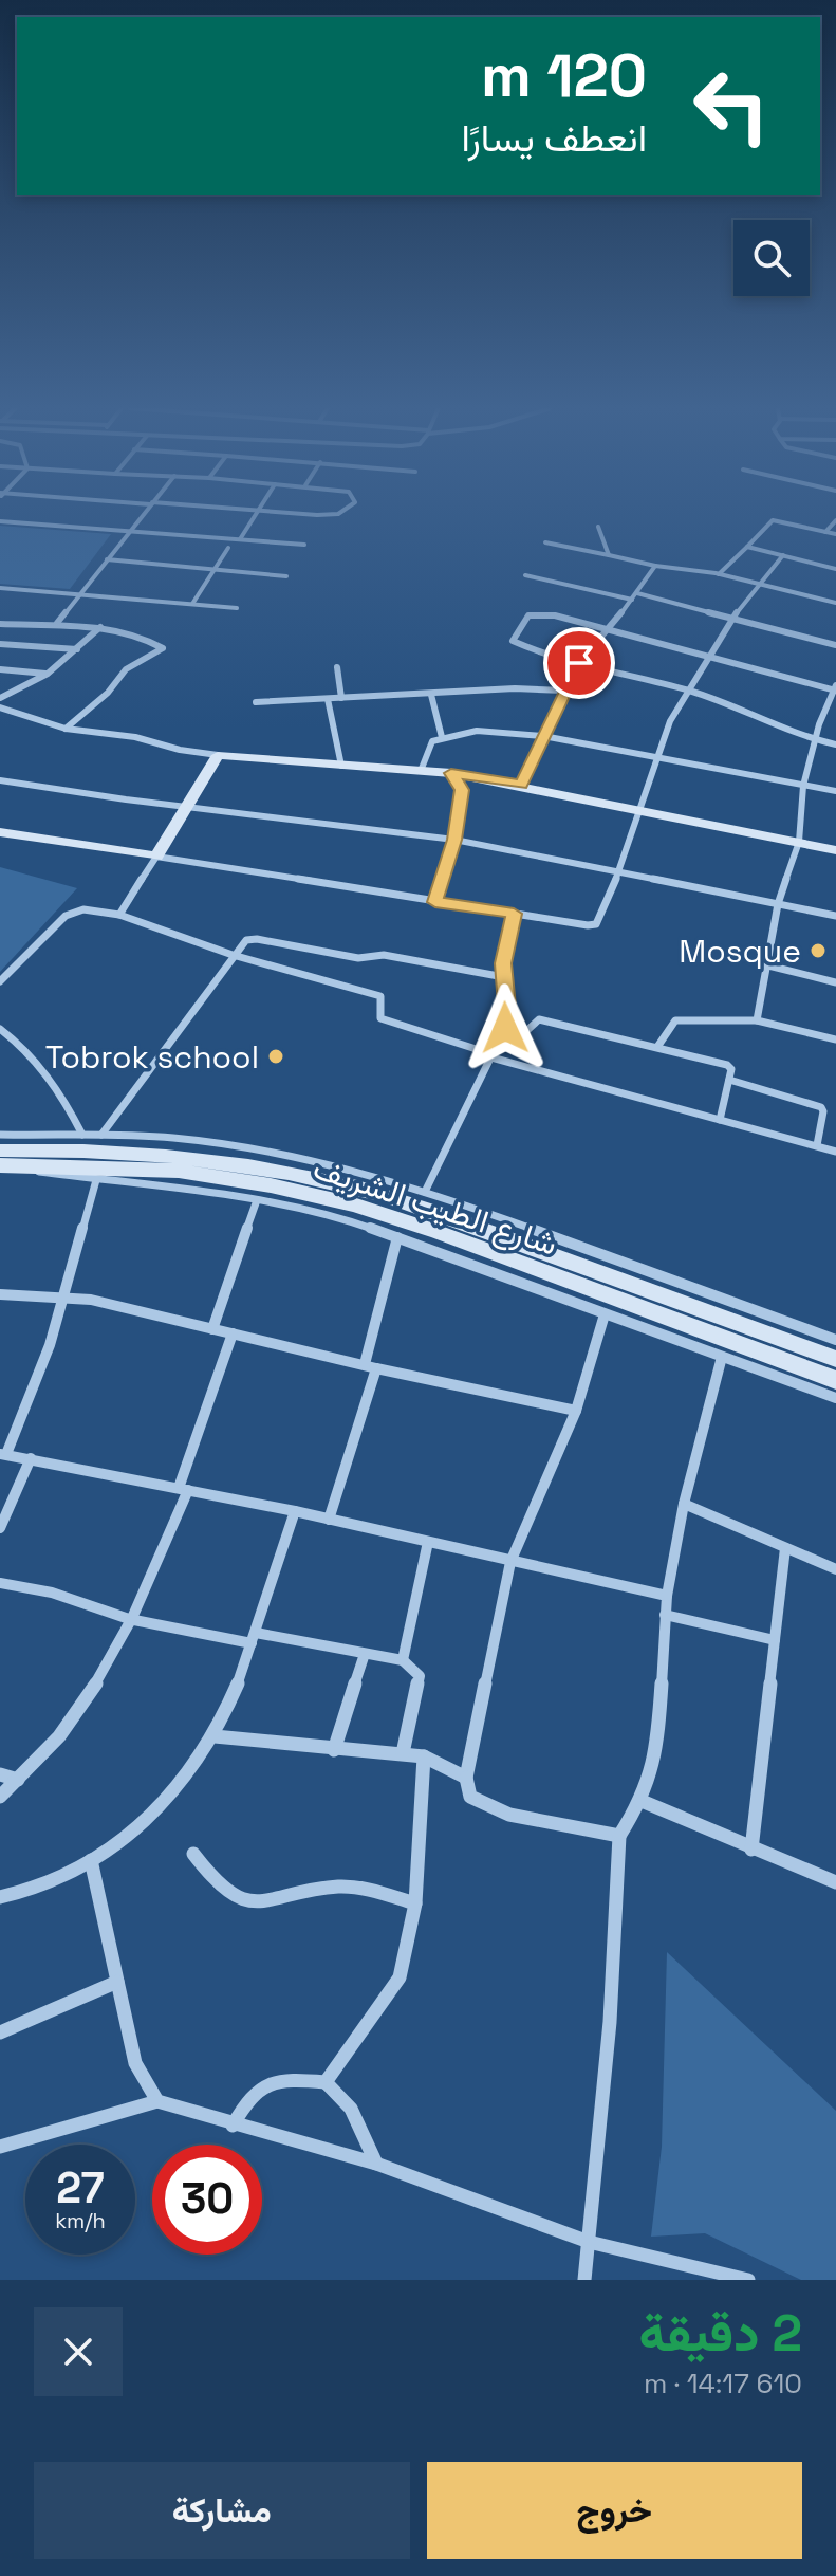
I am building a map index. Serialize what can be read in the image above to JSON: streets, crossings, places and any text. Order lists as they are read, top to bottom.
{
  "streets": {
    "main road": ["شارع الطيب الشريف"]
  },
  "places": ["Mosque", "Tobrok school"],
  "page": {
    "turn": ["120 m", "انعطف يسارًا"],
    "speed": "27 km/h",
    "limit": "30",
    "heading": ["2 دقيقة", "610 m · 14:17"],
    "buttons": ["خروج", "مشاركة"]
  }
}
